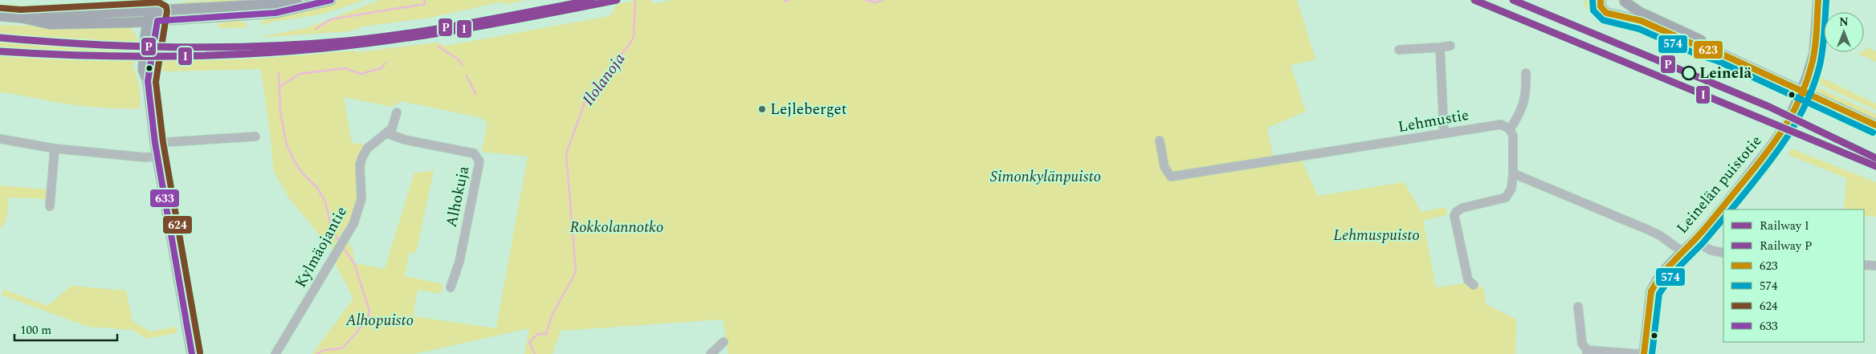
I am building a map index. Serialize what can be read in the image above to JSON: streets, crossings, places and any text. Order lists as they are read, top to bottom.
{
  "streets": {
    "main road": ["Leinelän puistotie"],
    "street": ["Lehmustie", "Alhokuja", "Kylmäojantie"]
  },
  "crossings": [
    ["Alhokuja", "Kylmäojantie"]
  ],
  "water": ["Ilolanoja"],
  "parks": [
    "Simonkylänpuisto",
    "Rokkolannotko",
    "Lehmuspuisto",
    "Alhopuisto"
  ],
  "places": ["Leinelä", "Lejleberget"],
  "lines": [
    "rail line I",
    "rail line P",
    "transit line 623",
    "transit line 574",
    "transit line 633",
    "transit line 624"
  ],
  "legend": [
    "Railway I",
    "Railway P",
    "623",
    "574",
    "624",
    "633"
  ],
  "scale_bar": "100 m",
  "north": "top"
}
